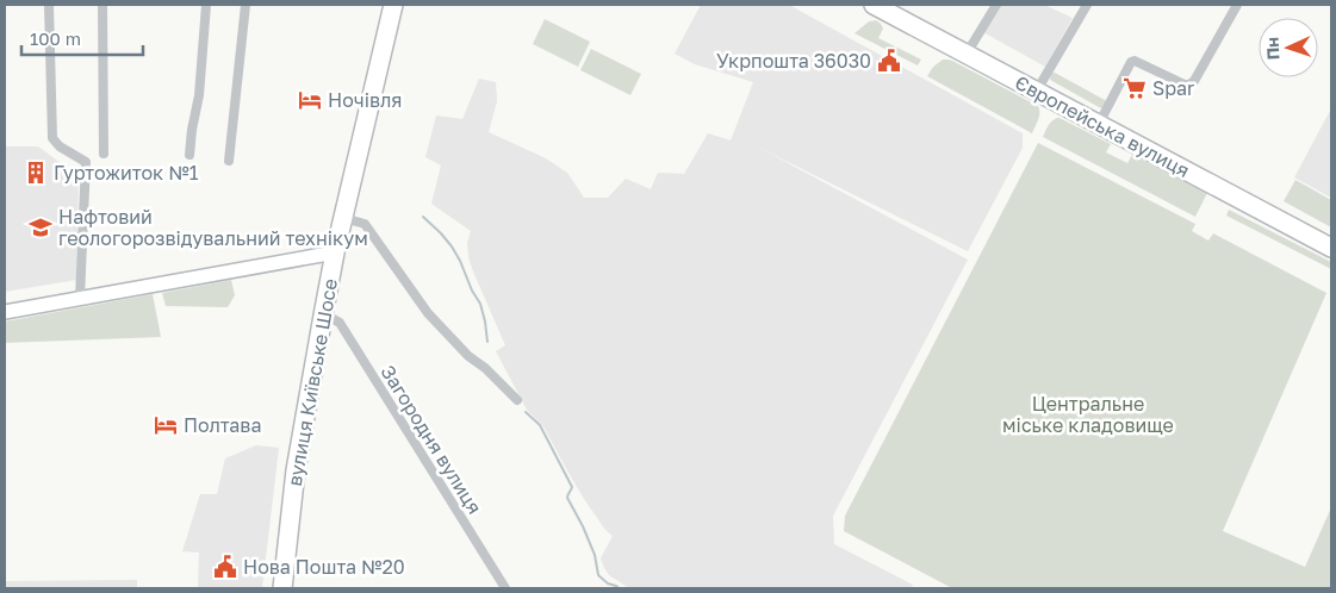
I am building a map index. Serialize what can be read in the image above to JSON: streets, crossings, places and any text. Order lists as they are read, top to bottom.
{
  "streets": {
    "highway": ["Європейська вулиця", "вулиця Київське Шосе"],
    "street": ["Загородня вулиця"]
  },
  "crossings": [
    ["вулиця Київське Шосе", "Загородня вулиця"]
  ],
  "parks": ["Центральне міське кладовище"],
  "places": {
    "public building": ["Укрпошта 36030", "Нова Пошта №20"],
    "supermarket": ["Spar"],
    "hotel": ["Ночівля", "Полтава"],
    "building": ["Гуртожиток №1"],
    "school or university": ["Нафтовий геологорозвідувальний технікум"]
  },
  "scale_bar": "100 m",
  "north": "left"
}
